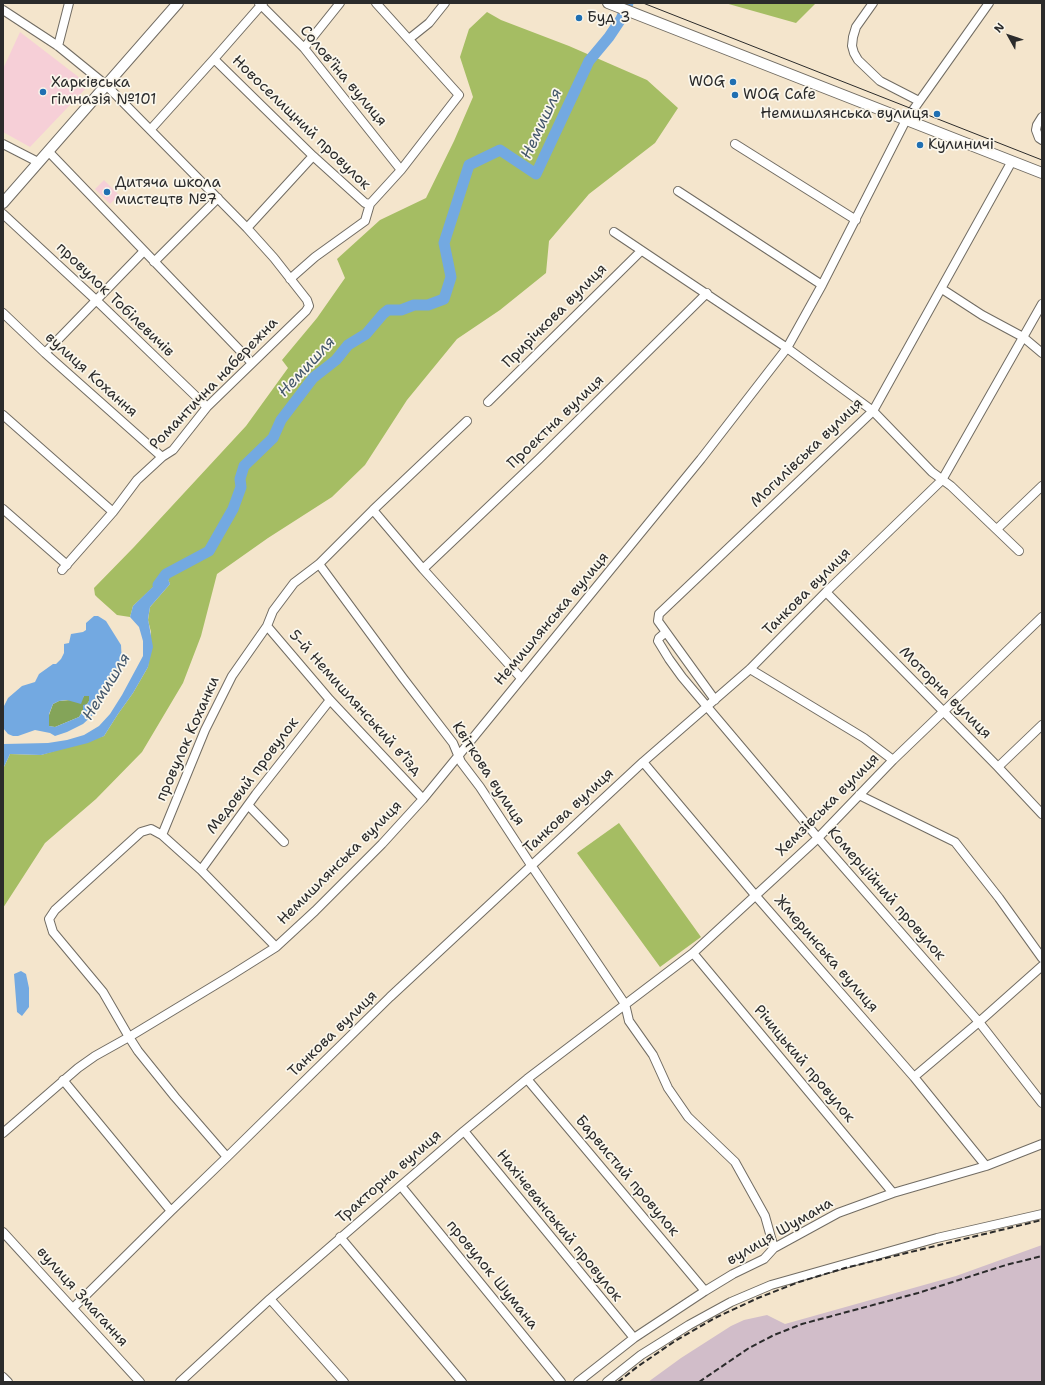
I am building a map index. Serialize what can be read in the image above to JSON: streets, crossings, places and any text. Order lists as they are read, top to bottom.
{
  "streets": {
    "street": [
      "Солов'їна вулиця",
      "Новоселищний провулок",
      "провулок Тобілевичів",
      "Прирічкова вулиця",
      "вулиця Кохання",
      "Романтична набережна",
      "Проектна вулиця",
      "Могилівська вулиця",
      "Танкова вулиця",
      "Немишлянська вулиця",
      "Моторна вулиця",
      "5-й Немишлянський в’їзд",
      "провулок Коханки",
      "Квіткова вулиця",
      "Медовий провулок",
      "Хемзівська вулиця",
      "Комерційний провулок",
      "Жмеринська вулиця",
      "Річицький провулок",
      "Барвистий провулок",
      "Тракторна вулиця",
      "Нахічеванський провулок",
      "вулиця Шумана",
      "провулок Шумана",
      "вулиця Змагання"
    ]
  },
  "crossings": [
    ["провулок Тобілевичів", "Романтична набережна"],
    ["вулиця Кохання", "Романтична набережна"],
    ["Могилівська вулиця", "Комерційний провулок"],
    ["Танкова вулиця", "Моторна вулиця"],
    ["Танкова вулиця", "Квіткова вулиця"],
    ["Танкова вулиця", "Комерційний провулок"],
    ["Танкова вулиця", "Жмеринська вулиця"],
    ["Танкова вулиця", "вулиця Змагання"],
    ["Немишлянська вулиця", "5-й Немишлянський в’їзд"],
    ["Немишлянська вулиця", "Квіткова вулиця"],
    ["Моторна вулиця", "Хемзівська вулиця"],
    ["5-й Немишлянський в’їзд", "провулок Коханки"],
    ["5-й Немишлянський в’їзд", "Медовий провулок"],
    ["провулок Коханки", "Квіткова вулиця"],
    ["Квіткова вулиця", "Хемзівська вулиця"],
    ["Квіткова вулиця", "Тракторна вулиця"],
    ["Квіткова вулиця", "вулиця Шумана"],
    ["Хемзівська вулиця", "Комерційний провулок"],
    ["Хемзівська вулиця", "Жмеринська вулиця"],
    ["Хемзівська вулиця", "Річицький провулок"],
    ["Хемзівська вулиця", "Тракторна вулиця"],
    ["Жмеринська вулиця", "вулиця Шумана"],
    ["Річицький провулок", "вулиця Шумана"],
    ["Барвистий провулок", "Тракторна вулиця"],
    ["Барвистий провулок", "вулиця Шумана"],
    ["Тракторна вулиця", "Нахічеванський провулок"],
    ["Тракторна вулиця", "провулок Шумана"],
    ["Нахічеванський провулок", "вулиця Шумана"]
  ],
  "water": ["Немишля"],
  "places": [
    "Буд 3",
    "WOG",
    "Харківська гімназія №101",
    "WOG Cafe",
    "Немишлянська вулиця",
    "Кулиничі",
    "Дитяча школа мистецтв №7"
  ],
  "north": "top left"
}
